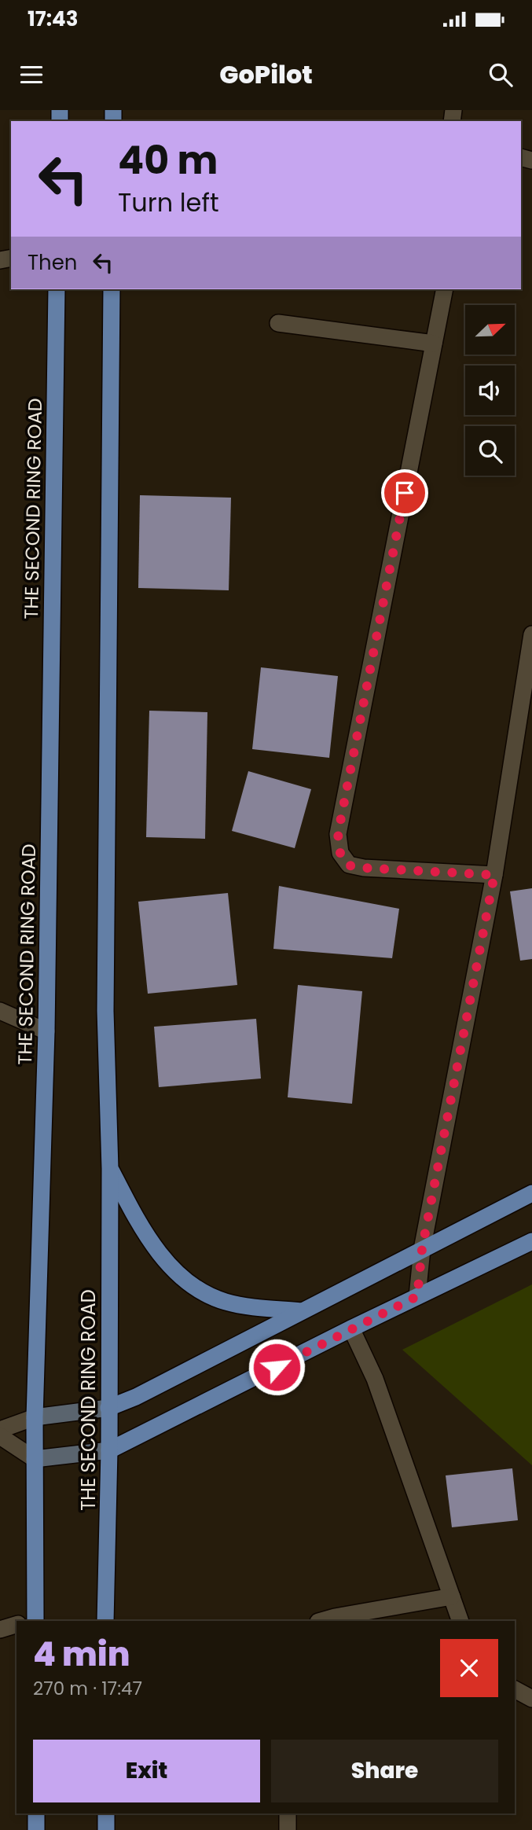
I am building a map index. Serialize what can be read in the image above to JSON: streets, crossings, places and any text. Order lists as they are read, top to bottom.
{
  "streets": {
    "main road": ["THE SECOND RING ROAD"]
  },
  "north": "top right",
  "page": {
    "status": "17:43",
    "header": "GoPilot",
    "turn": ["40 m", "Turn left"],
    "then": "Then",
    "heading": ["4 min", "270 m · 17:47"],
    "buttons": ["Exit", "Share"]
  }
}
